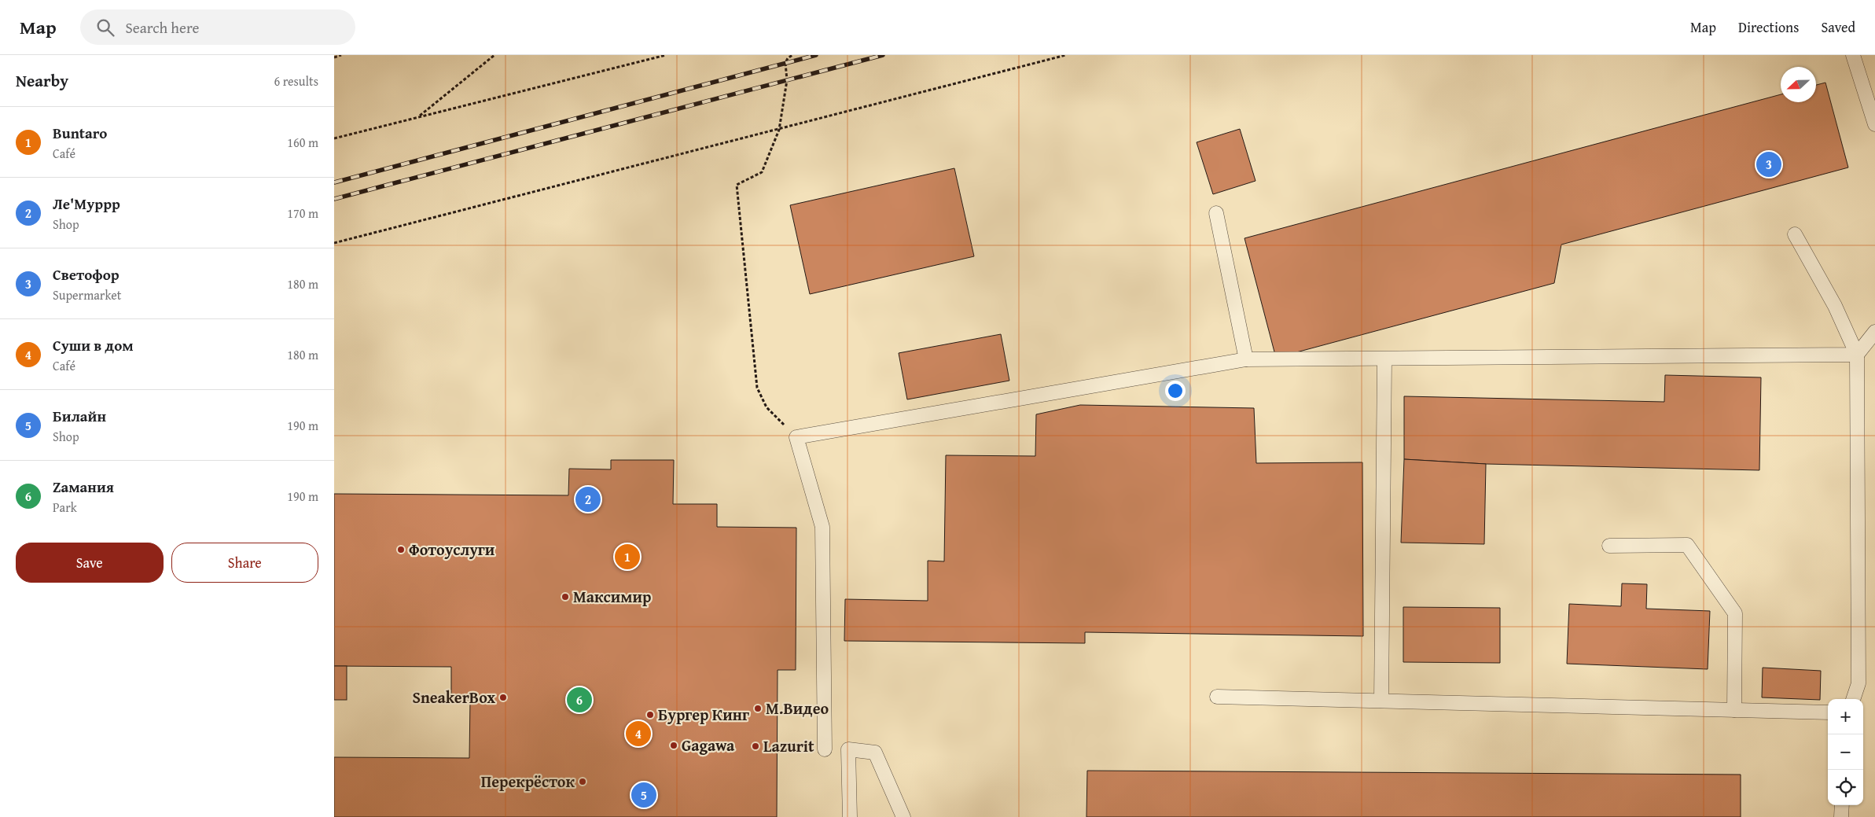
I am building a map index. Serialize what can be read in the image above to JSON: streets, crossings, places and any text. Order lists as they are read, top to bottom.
{
  "places": [
    "Фотоуслуги",
    "Максимир",
    "SneakerBox",
    "М.Видео",
    "Бургер Кинг",
    "Gagawa",
    "Lazurit",
    "Перекрёсток"
  ],
  "north": "left",
  "page": {
    "header": "Map",
    "search": "Search here",
    "nav": ["Map", "Directions", "Saved"],
    "heading": ["Nearby", "6 results"],
    "list": [
      {
        "mark": "1",
        "name": "Buntaro",
        "note": "Café",
        "value": "160 m"
      },
      {
        "mark": "2",
        "name": "Ле'Муррр",
        "note": "Shop",
        "value": "170 m"
      },
      {
        "mark": "3",
        "name": "Светофор",
        "note": "Supermarket",
        "value": "180 m"
      },
      {
        "mark": "4",
        "name": "Суши в дом",
        "note": "Café",
        "value": "180 m"
      },
      {
        "mark": "5",
        "name": "Билайн",
        "note": "Shop",
        "value": "190 m"
      },
      {
        "mark": "6",
        "name": "Zамания",
        "note": "Park",
        "value": "190 m"
      }
    ],
    "pins": [
      "3",
      "2",
      "1",
      "6",
      "4",
      "5"
    ],
    "buttons": ["Save", "Share"],
    "map_buttons": ["+", "−"]
  }
}
